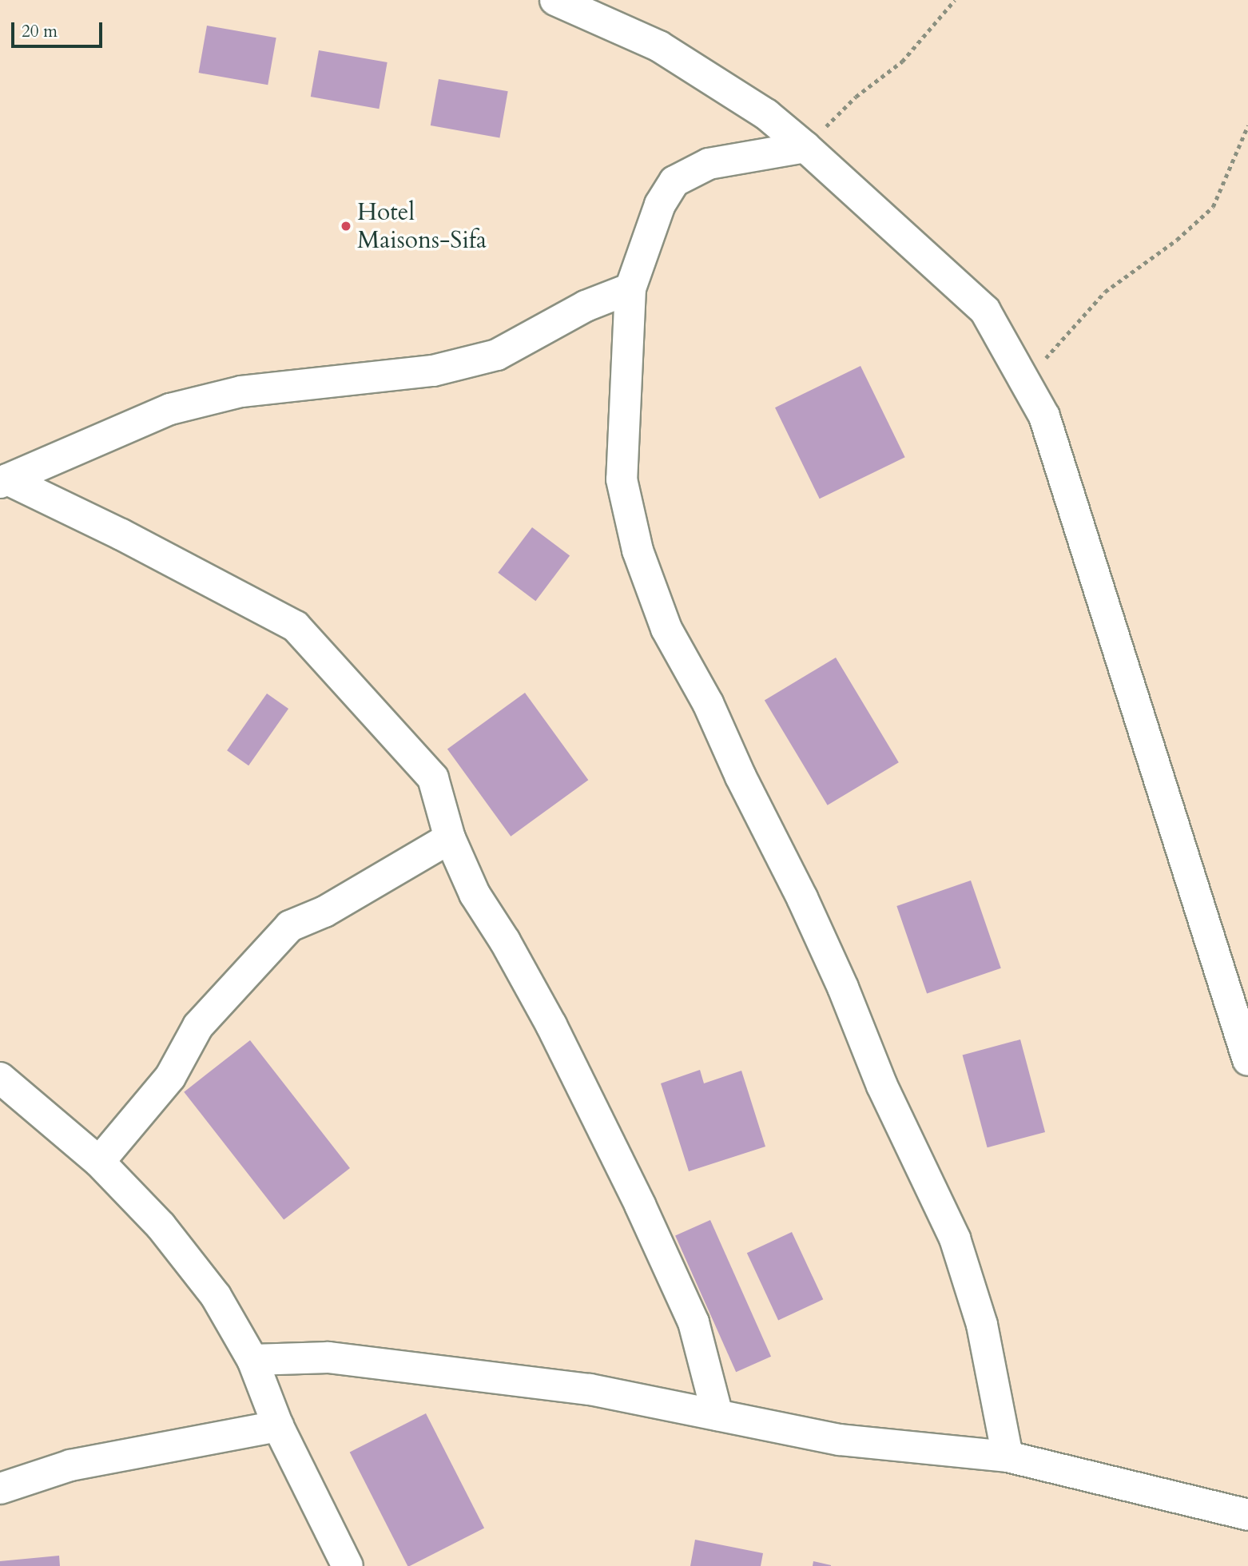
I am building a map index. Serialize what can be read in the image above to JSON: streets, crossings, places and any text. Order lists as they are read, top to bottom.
{
  "places": ["Hotel Maisons-Sifa"],
  "scale_bar": "20 m"
}
